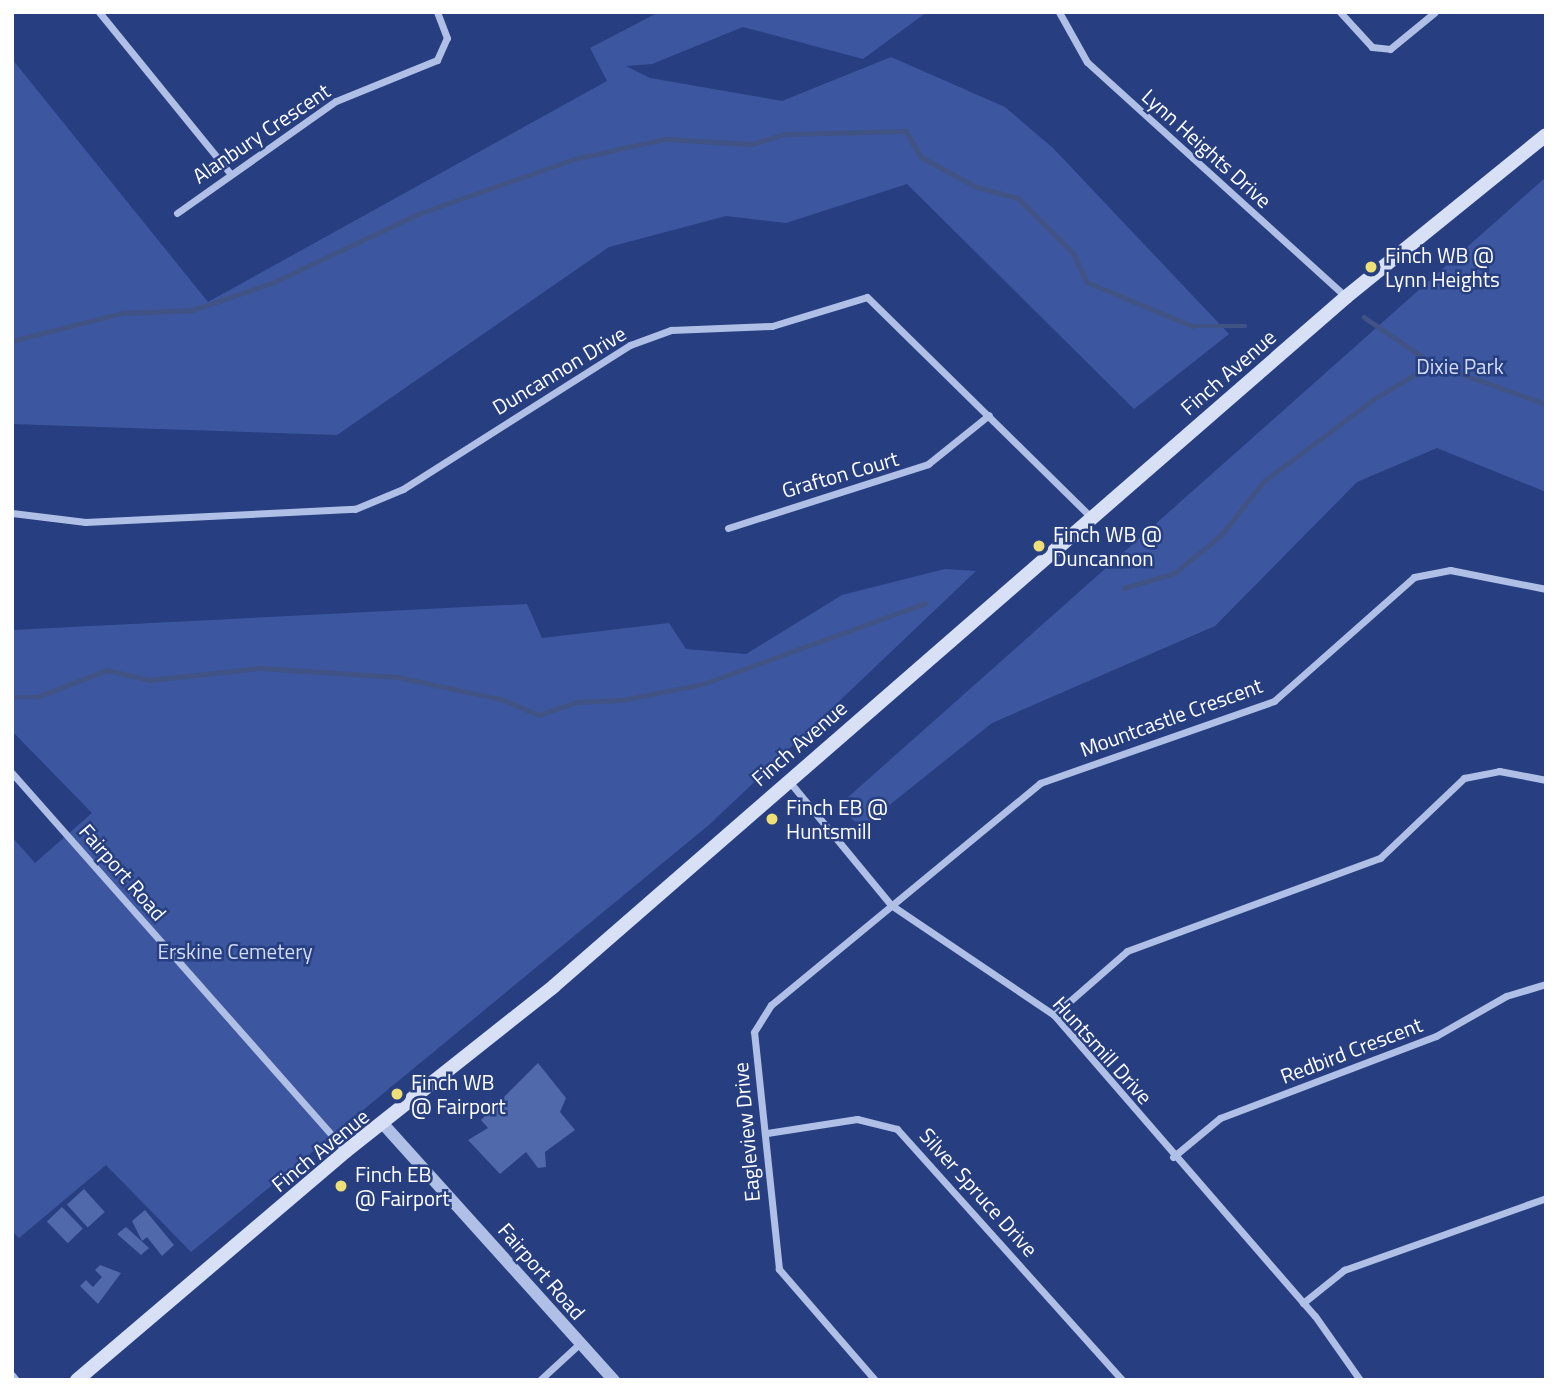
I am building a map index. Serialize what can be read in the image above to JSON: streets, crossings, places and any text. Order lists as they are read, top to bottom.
{
  "streets": {
    "main road": ["Finch Avenue"],
    "street": [
      "Alanbury Crescent",
      "Lynn Heights Drive",
      "Duncannon Drive",
      "Grafton Court",
      "Mountcastle Crescent",
      "Fairport Road",
      "Huntsmill Drive",
      "Redbird Crescent",
      "Eagleview Drive",
      "Silver Spruce Drive"
    ]
  },
  "crossings": [
    ["Lynn Heights Drive", "Finch Avenue"],
    ["Duncannon Drive", "Finch Avenue"],
    ["Duncannon Drive", "Grafton Court"],
    ["Finch Avenue", "Fairport Road"],
    ["Finch Avenue", "Huntsmill Drive"],
    ["Mountcastle Crescent", "Huntsmill Drive"],
    ["Mountcastle Crescent", "Eagleview Drive"],
    ["Huntsmill Drive", "Redbird Crescent"],
    ["Huntsmill Drive", "Eagleview Drive"],
    ["Eagleview Drive", "Silver Spruce Drive"]
  ],
  "parks": ["Dixie Park", "Erskine Cemetery"],
  "places": [
    "Finch WB @ Lynn Heights",
    "Finch WB @ Duncannon",
    "Finch EB @ Huntsmill",
    "Finch WB @ Fairport",
    "Finch EB @ Fairport"
  ]
}
